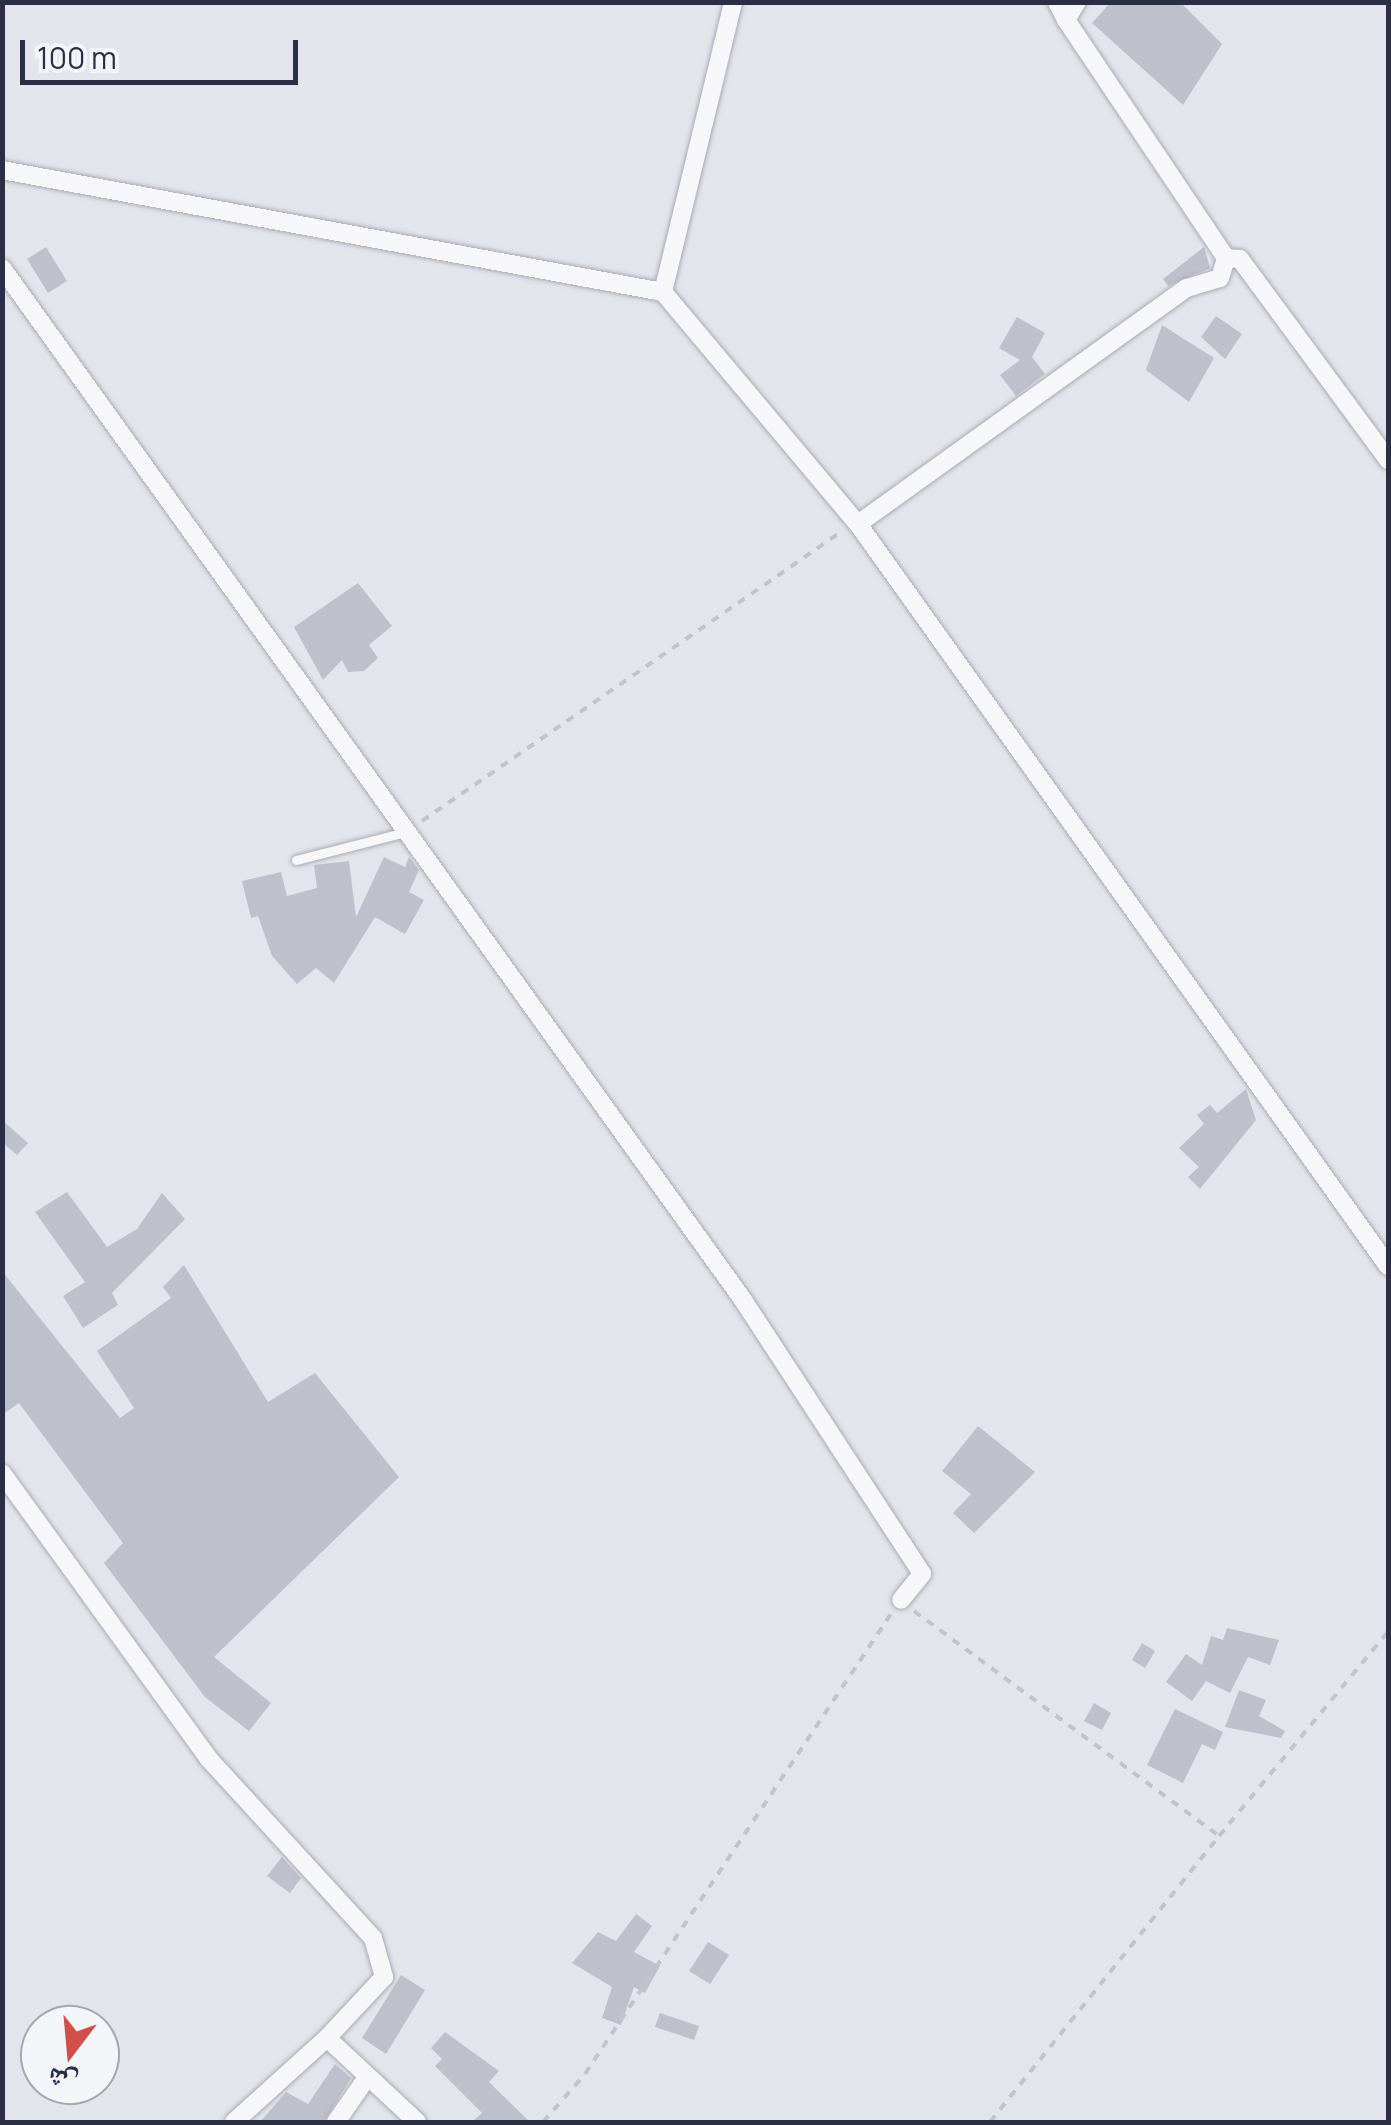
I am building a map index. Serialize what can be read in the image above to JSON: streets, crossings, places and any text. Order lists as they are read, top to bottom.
{
  "scale_bar": "100 m",
  "north": "bottom"
}
